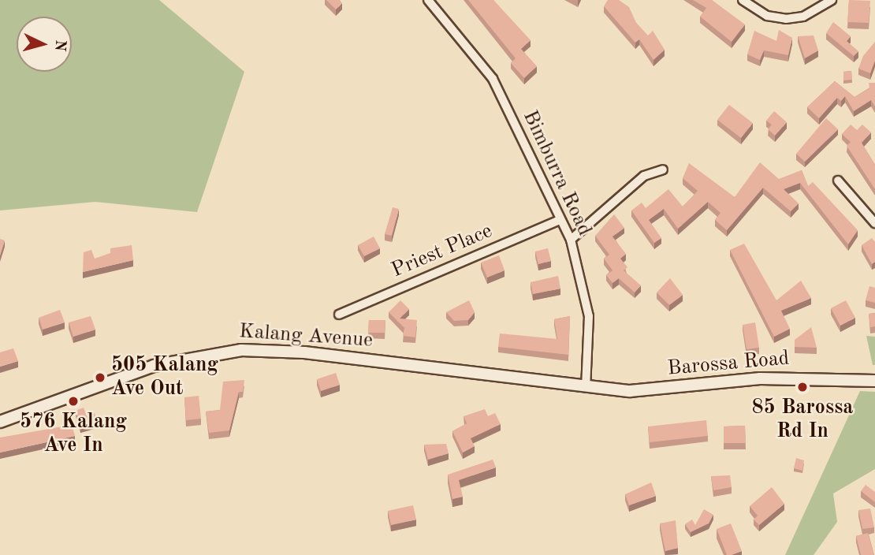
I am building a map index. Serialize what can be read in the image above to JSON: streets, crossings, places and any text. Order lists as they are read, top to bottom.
{
  "streets": {
    "street": [
      "Bimburra Road",
      "Priest Place",
      "Kalang Avenue",
      "Barossa Road"
    ]
  },
  "crossings": [
    ["Bimburra Road", "Priest Place"],
    ["Bimburra Road", "Kalang Avenue"],
    ["Bimburra Road", "Barossa Road"],
    ["Kalang Avenue", "Barossa Road"]
  ],
  "places": ["505 Kalang Ave Out", "85 Barossa Rd In", "576 Kalang Ave In"],
  "north": "right"
}
